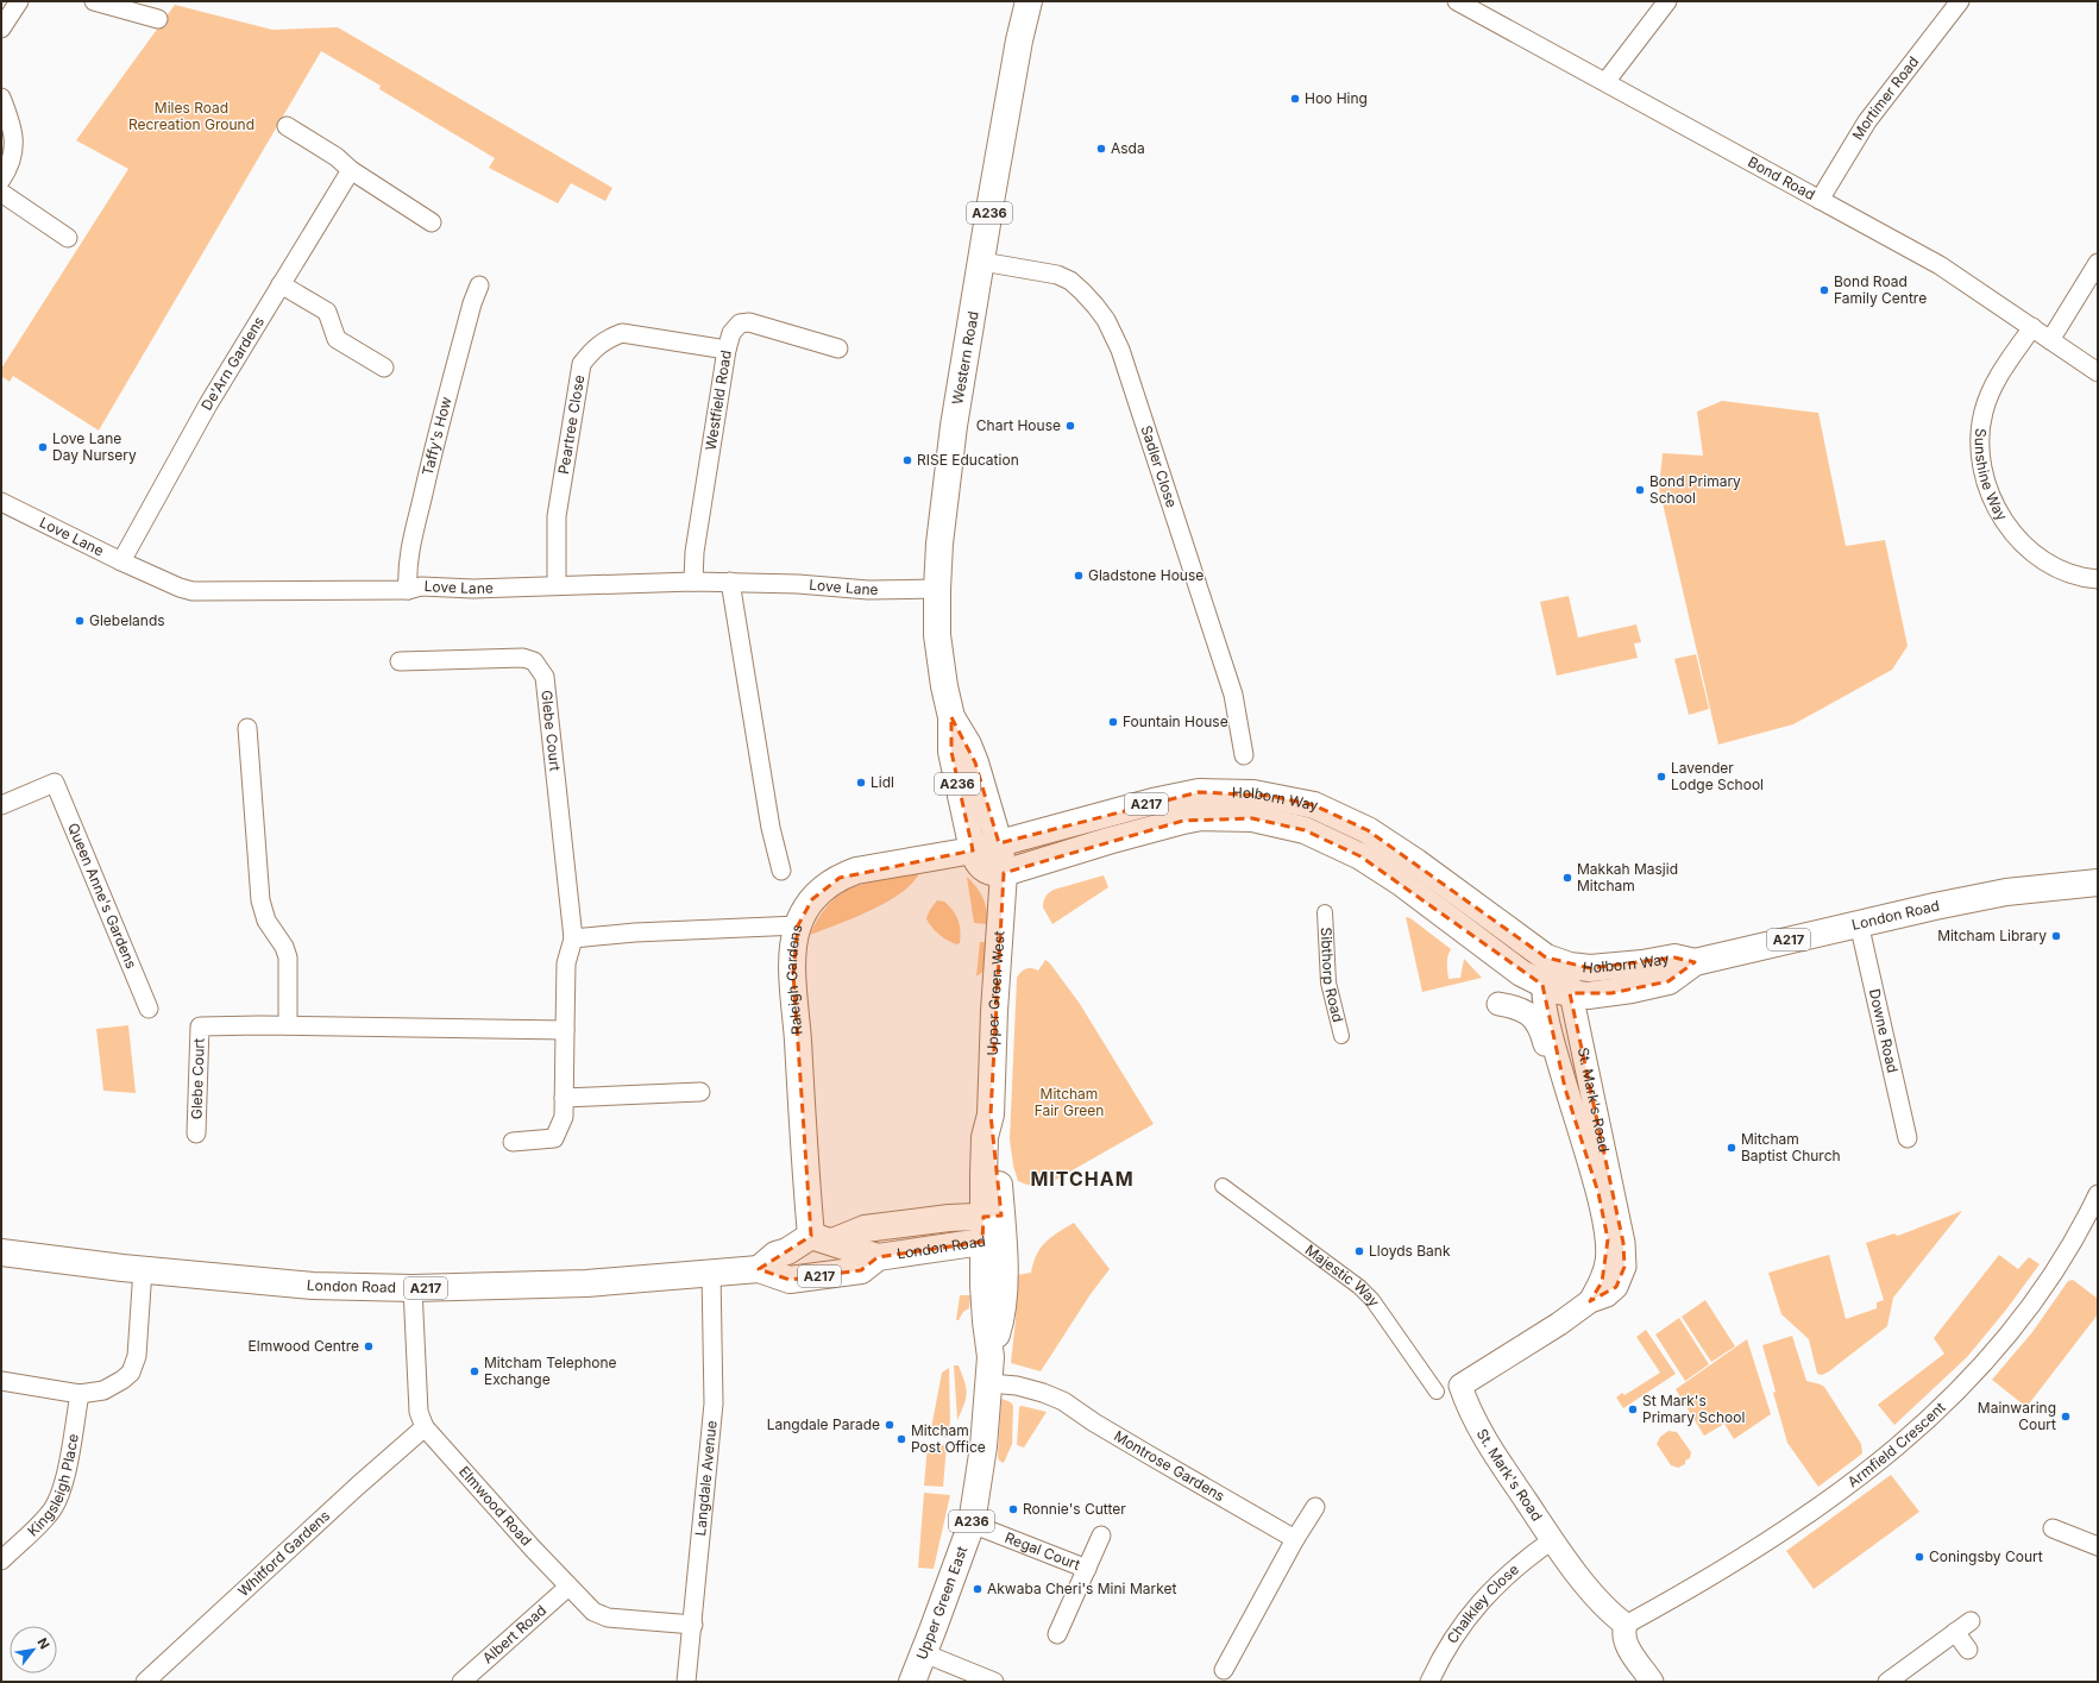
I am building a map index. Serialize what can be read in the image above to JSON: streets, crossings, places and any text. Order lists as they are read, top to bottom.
{
  "streets": {
    "main road": [
      "A236",
      "Western Road",
      "Holborn Way",
      "A217",
      "London Road",
      "Raleigh Gardens",
      "Upper Green West",
      "Upper Green East"
    ],
    "street": [
      "Mortimer Road",
      "Bond Road",
      "De'Arn Gardens",
      "Westfield Road",
      "Peartree Close",
      "Taffy's How",
      "Sadler Close",
      "Sunshine Way",
      "Love Lane",
      "Glebe Court",
      "Queen Anne's Gardens",
      "Sibthorp Road",
      "Downe Road",
      "St. Mark's Road",
      "Majestic Way",
      "Armfield Crescent",
      "Montrose Gardens",
      "Langdale Avenue",
      "Kingsleigh Place",
      "Elmwood Road",
      "Regal Court",
      "Whitford Gardens",
      "Chalkley Close",
      "Albert Road"
    ]
  },
  "crossings": [
    ["Mortimer Road", "Bond Road"],
    ["Bond Road", "Sunshine Way"],
    ["A236", "Western Road"],
    ["A236", "Holborn Way"],
    ["A236", "Upper Green West"],
    ["Western Road", "Sadler Close"],
    ["Western Road", "Love Lane"],
    ["Western Road", "Holborn Way"],
    ["Western Road", "Raleigh Gardens"],
    ["Western Road", "Upper Green West"],
    ["De'Arn Gardens", "Love Lane"],
    ["Westfield Road", "Peartree Close"],
    ["Westfield Road", "Love Lane"],
    ["Peartree Close", "Love Lane"],
    ["Taffy's How", "Love Lane"],
    ["Holborn Way", "London Road"],
    ["Holborn Way", "Raleigh Gardens"],
    ["Holborn Way", "Upper Green West"],
    ["Holborn Way", "St. Mark's Road"],
    ["A217", "London Road"],
    ["A217", "Raleigh Gardens"],
    ["London Road", "Raleigh Gardens"],
    ["London Road", "Upper Green West"],
    ["London Road", "Downe Road"],
    ["London Road", "Langdale Avenue"],
    ["London Road", "Elmwood Road"],
    ["London Road", "Upper Green East"],
    ["Upper Green West", "Upper Green East"],
    ["St. Mark's Road", "Armfield Crescent"],
    ["St. Mark's Road", "Chalkley Close"],
    ["Montrose Gardens", "Upper Green East"],
    ["Langdale Avenue", "Elmwood Road"],
    ["Elmwood Road", "Whitford Gardens"],
    ["Elmwood Road", "Albert Road"],
    ["Regal Court", "Upper Green East"]
  ],
  "districts": ["MITCHAM"],
  "parks": ["Miles Road Recreation Ground", "Mitcham Fair Green"],
  "places": [
    "Hoo Hing",
    "Asda",
    "Bond Road Family Centre",
    "Chart House",
    "Love Lane Day Nursery",
    "RISE Education",
    "Bond Primary School",
    "Gladstone House",
    "Glebelands",
    "Fountain House",
    "Lavender Lodge School",
    "Lidl",
    "Makkah Masjid Mitcham",
    "Mitcham Library",
    "Mitcham Baptist Church",
    "Lloyds Bank",
    "Elmwood Centre",
    "Mitcham Telephone Exchange",
    "St Mark's Primary School",
    "Mainwaring Court",
    "Langdale Parade",
    "Mitcham Post Office",
    "Ronnie's Cutter",
    "Coningsby Court",
    "Akwaba Cheri's Mini Market"
  ],
  "north": "top right"
}
